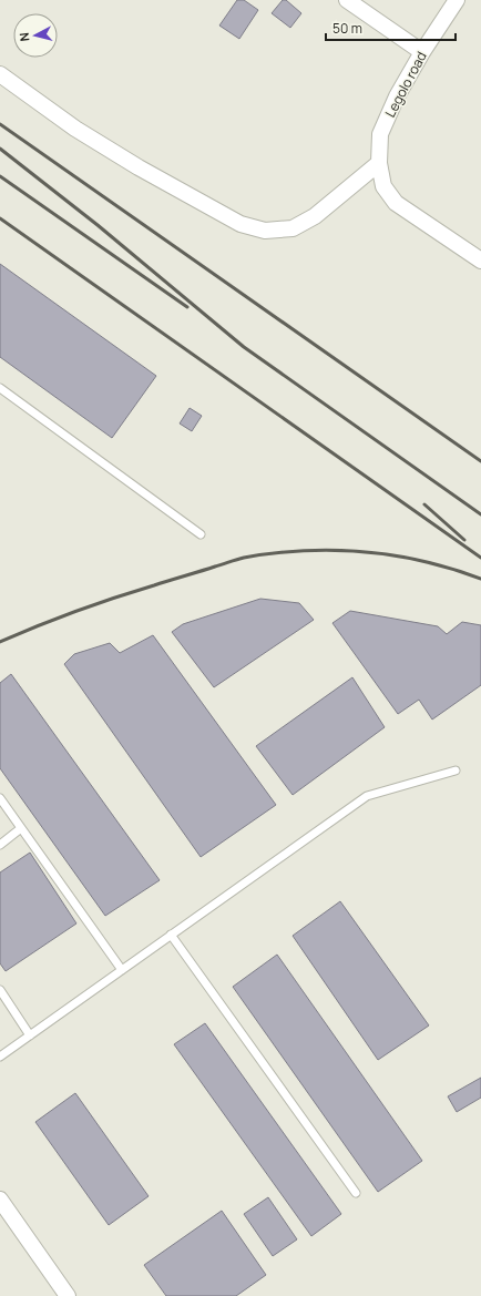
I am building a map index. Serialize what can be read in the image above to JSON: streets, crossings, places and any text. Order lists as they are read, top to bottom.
{
  "streets": {
    "street": ["Legolo road"]
  },
  "scale_bar": "50 m",
  "north": "left"
}
